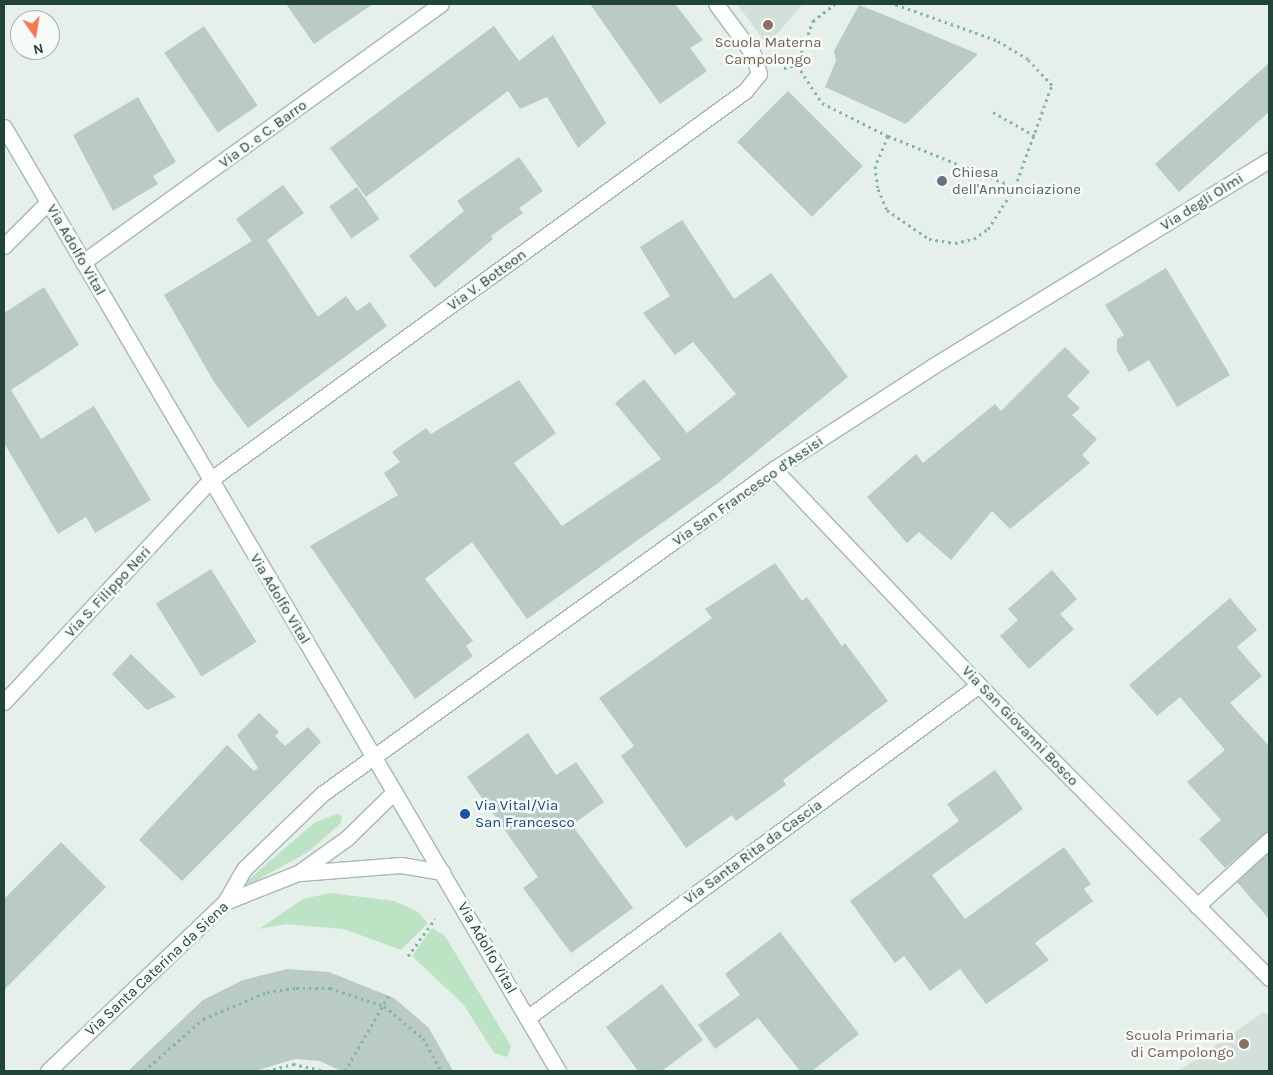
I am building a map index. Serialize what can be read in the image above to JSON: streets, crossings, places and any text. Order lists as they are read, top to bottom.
{
  "streets": {
    "street": [
      "Via D. e C. Barro",
      "Via degli Olmi",
      "Via Adolfo Vital",
      "Via V. Botteon",
      "Via San Francesco d'Assisi",
      "Via S. Filippo Neri",
      "Via San Giovanni Bosco",
      "Via Santa Rita da Cascia",
      "Via Santa Caterina da Siena"
    ]
  },
  "crossings": [
    ["Via D. e C. Barro", "Via Adolfo Vital"],
    ["Via degli Olmi", "Via San Francesco d'Assisi"],
    ["Via Adolfo Vital", "Via V. Botteon"],
    ["Via Adolfo Vital", "Via San Francesco d'Assisi"],
    ["Via Adolfo Vital", "Via S. Filippo Neri"],
    ["Via Adolfo Vital", "Via Santa Rita da Cascia"],
    ["Via Adolfo Vital", "Via Santa Caterina da Siena"],
    ["Via V. Botteon", "Via S. Filippo Neri"],
    ["Via San Francesco d'Assisi", "Via San Giovanni Bosco"],
    ["Via San Francesco d'Assisi", "Via Santa Caterina da Siena"],
    ["Via San Giovanni Bosco", "Via Santa Rita da Cascia"]
  ],
  "places": [
    "Scuola Materna Campolongo",
    "Chiesa dell'Annunciazione",
    "Via Vital/Via San Francesco",
    "Scuola Primaria di Campolongo"
  ],
  "north": "bottom"
}
